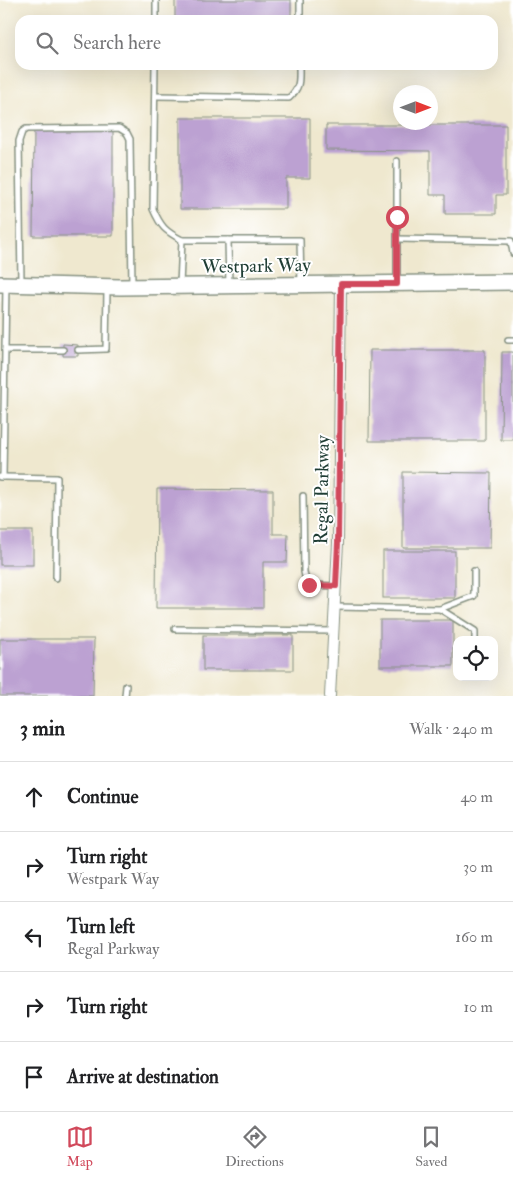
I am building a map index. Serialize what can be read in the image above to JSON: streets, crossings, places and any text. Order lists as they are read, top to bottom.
{
  "streets": {
    "street": ["Westpark Way", "Regal Parkway"]
  },
  "crossings": [
    ["Westpark Way", "Regal Parkway"]
  ],
  "north": "right",
  "page": {
    "search": "Search here",
    "heading": ["3 min", "Walk · 240 m"],
    "list": [
      ["Continue", "40 m"],
      ["Turn right", "Westpark Way", "30 m"],
      ["Turn left", "Regal Parkway", "160 m"],
      ["Turn right", "10 m"],
      "Arrive at destination"
    ],
    "nav": ["Map", "Directions", "Saved"]
  }
}
